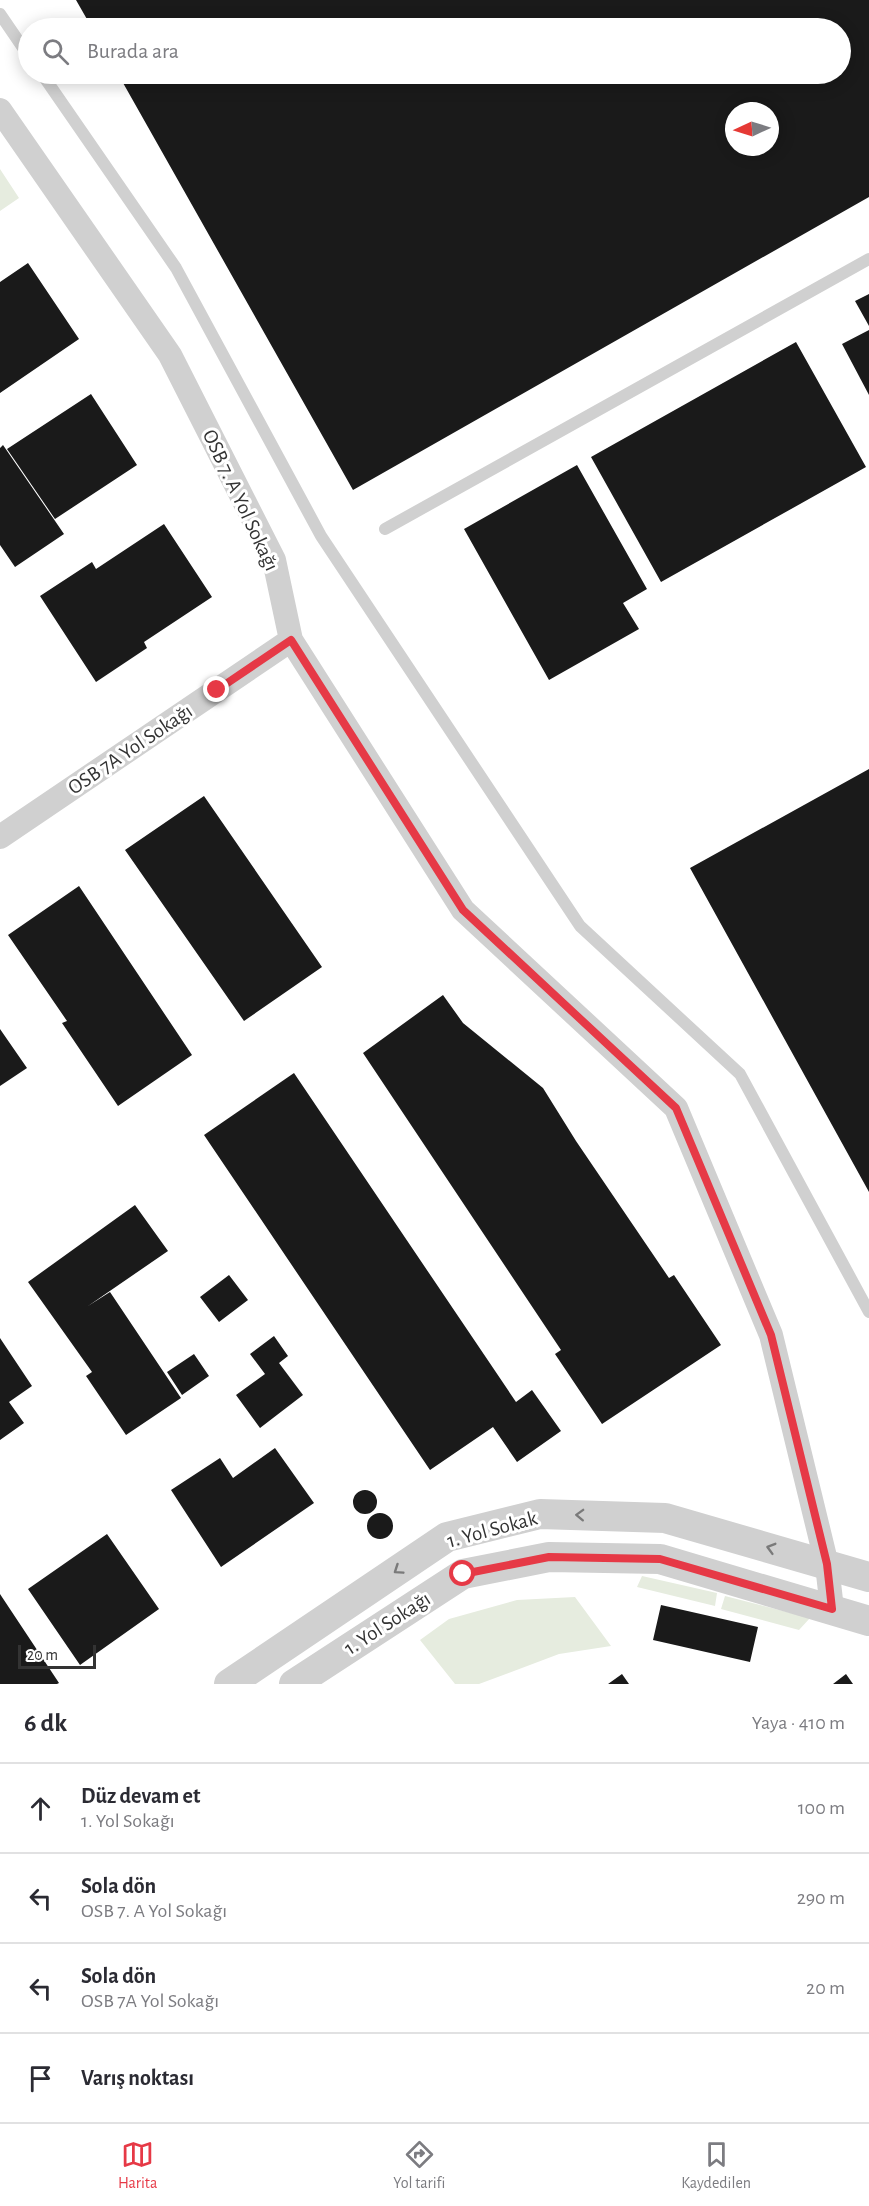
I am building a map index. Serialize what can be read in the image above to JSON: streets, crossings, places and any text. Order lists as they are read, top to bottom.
{
  "streets": {
    "street": [
      "OSB 7. A Yol Sokağı",
      "OSB 7A Yol Sokağı",
      "1. Yol Sokak",
      "1. Yol Sokağı"
    ]
  },
  "crossings": [
    ["OSB 7. A Yol Sokağı", "OSB 7A Yol Sokağı"],
    ["OSB 7. A Yol Sokağı", "1. Yol Sokak"],
    ["OSB 7. A Yol Sokağı", "1. Yol Sokağı"]
  ],
  "one_way": ["1. Yol Sokak"],
  "scale_bar": "20 m",
  "north": "left",
  "page": {
    "search": "Burada ara",
    "scale": "20 m",
    "heading": ["6 dk", "Yaya · 410 m"],
    "list": [
      ["Düz devam et", "1. Yol Sokağı", "100 m"],
      ["Sola dön", "OSB 7. A Yol Sokağı", "290 m"],
      ["Sola dön", "OSB 7A Yol Sokağı", "20 m"],
      "Varış noktası"
    ],
    "nav": ["Harita", "Yol tarifi", "Kaydedilen"]
  }
}
